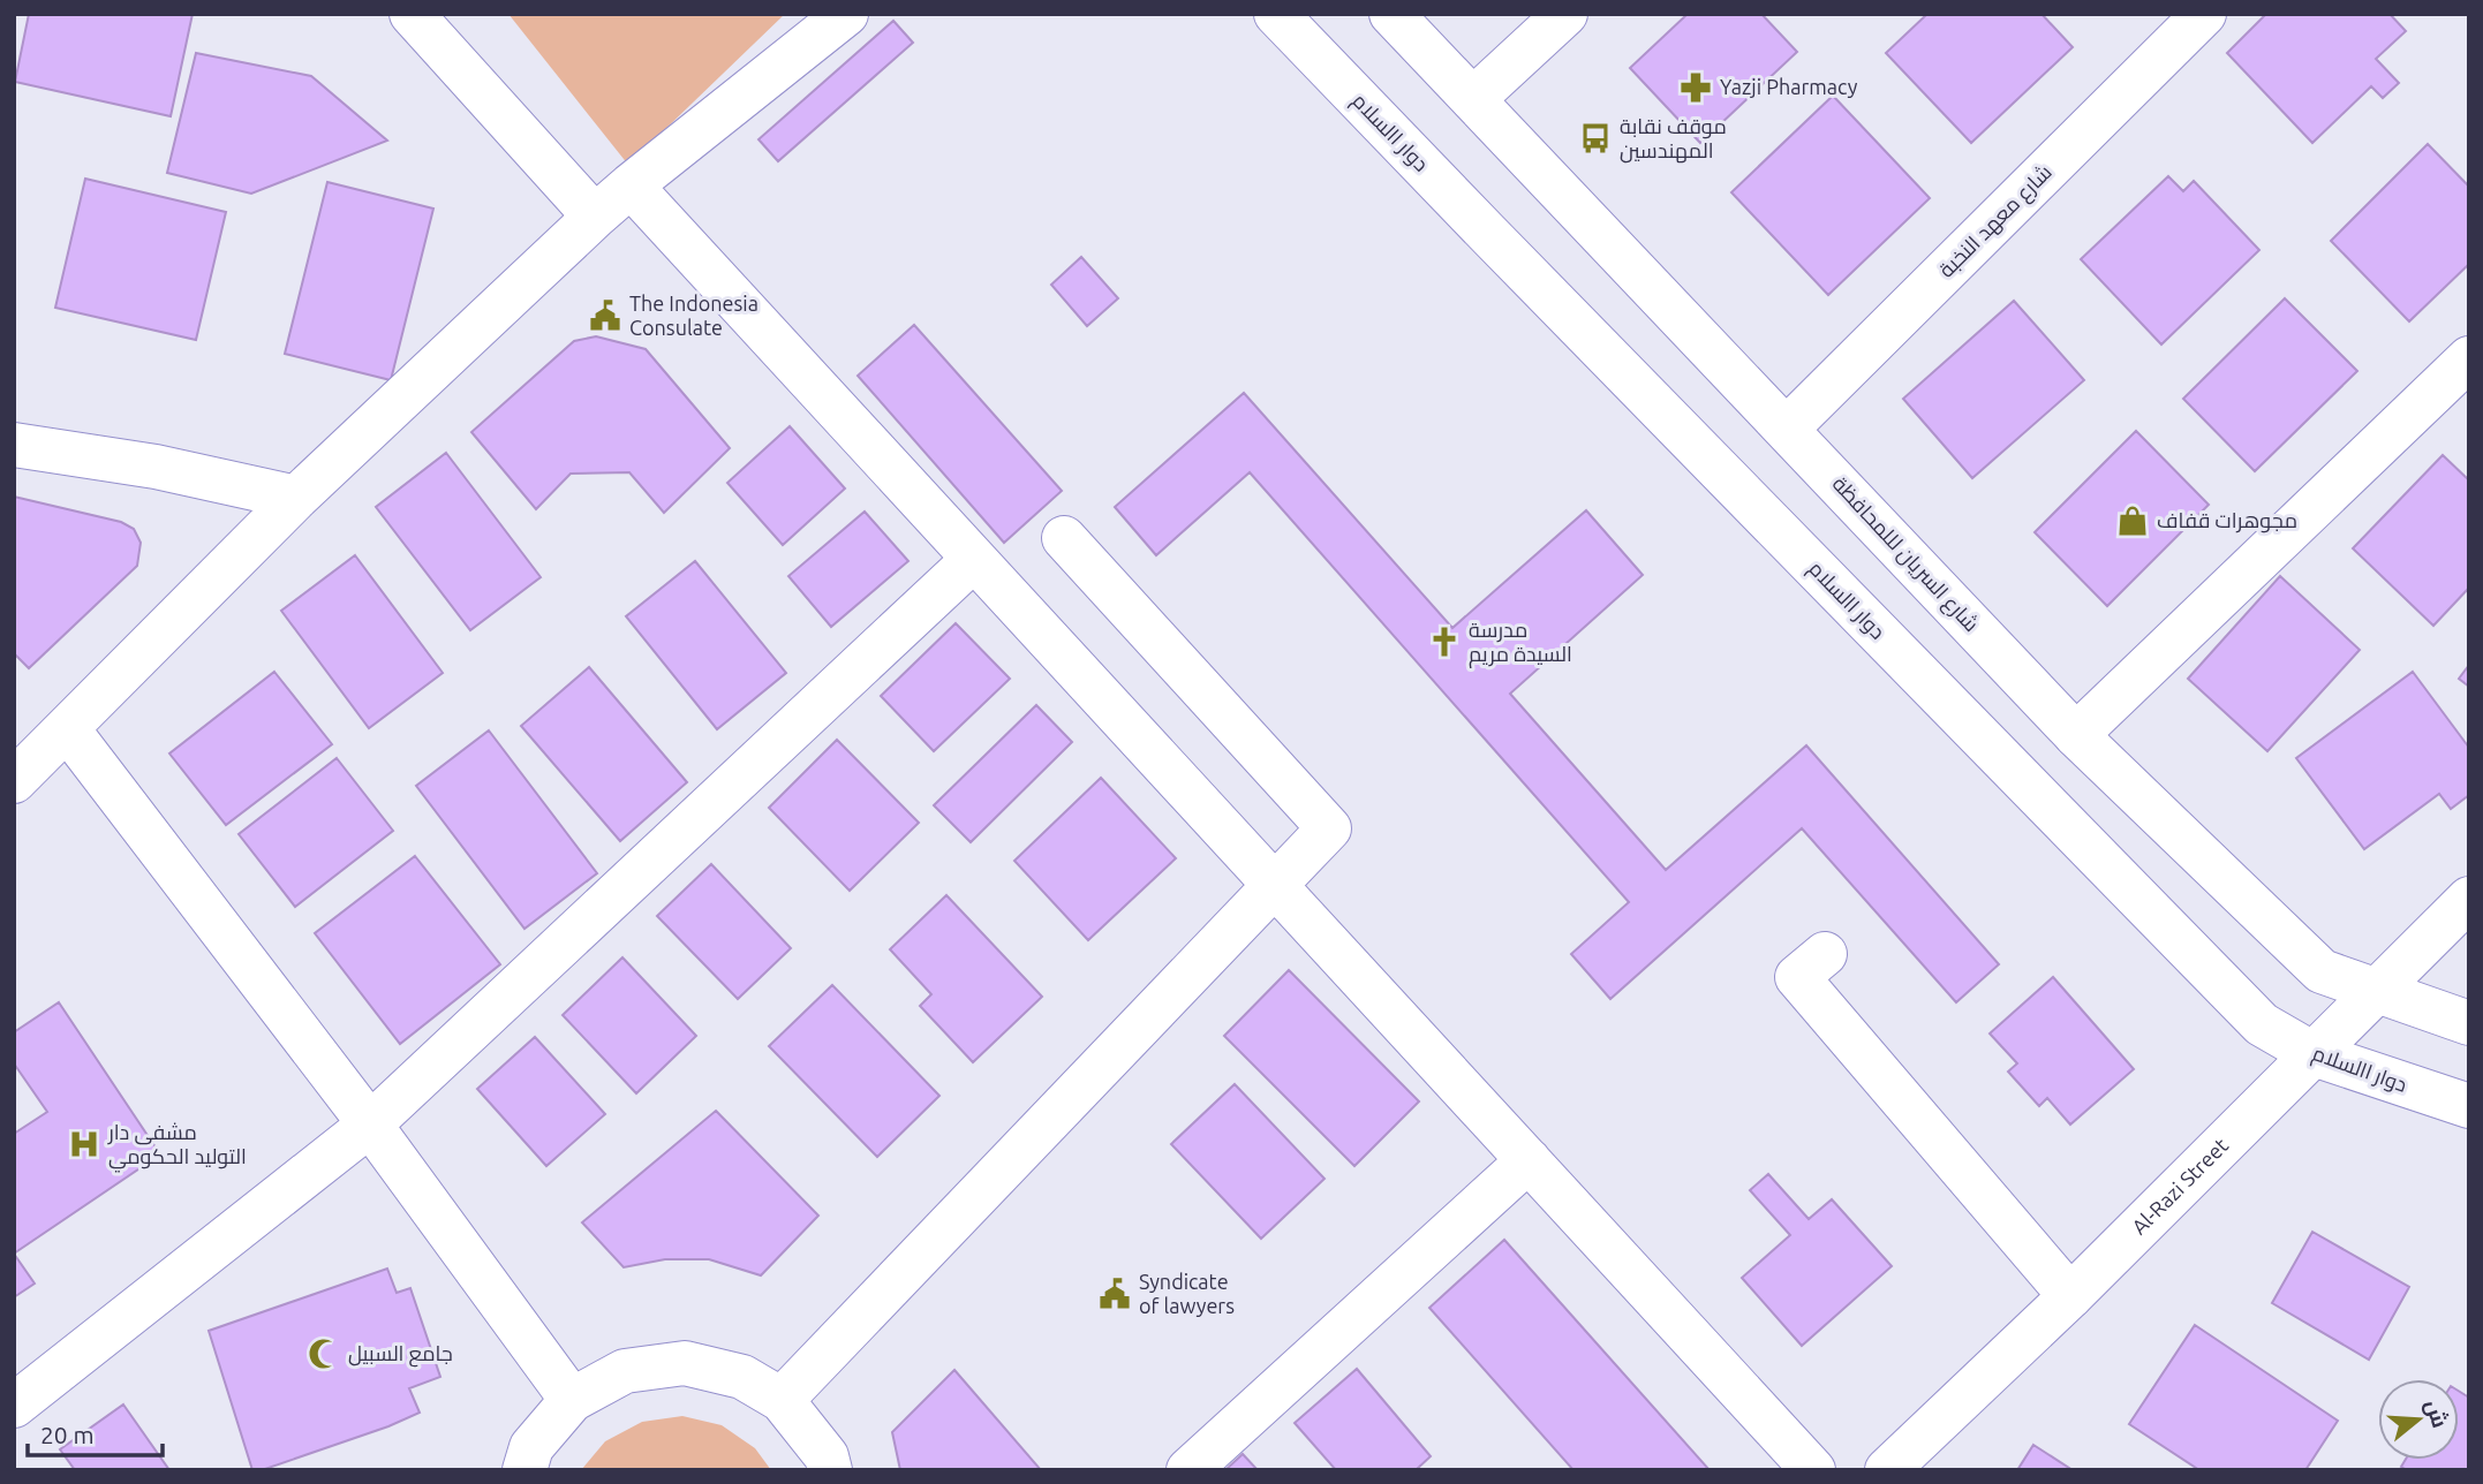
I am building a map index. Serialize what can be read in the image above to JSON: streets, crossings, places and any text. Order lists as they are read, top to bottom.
{
  "streets": {
    "street": [
      "دوار االسلام",
      "شارع معهد النخبة",
      "شارع السريان لللمحافظة",
      "Al-Razi Street"
    ]
  },
  "crossings": [
    ["دوار االسلام", "Al-Razi Street"],
    ["شارع معهد النخبة", "شارع السريان لللمحافظة"],
    ["شارع السريان لللمحافظة", "Al-Razi Street"]
  ],
  "places": {
    "pharmacy": ["Yazji Pharmacy"],
    "bus stop": ["موقف نقابة المهندسين"],
    "public building": ["The Indonesia Consulate", "Syndicate of lawyers"],
    "shop": ["مجوهرات قفاف"],
    "church": ["مدرسة السيدة مريم"],
    "hospital": ["مشفى دار التوليد الحكومي"],
    "mosque": ["جامع السبيل"]
  },
  "scale_bar": "20 m",
  "north": "right"
}
